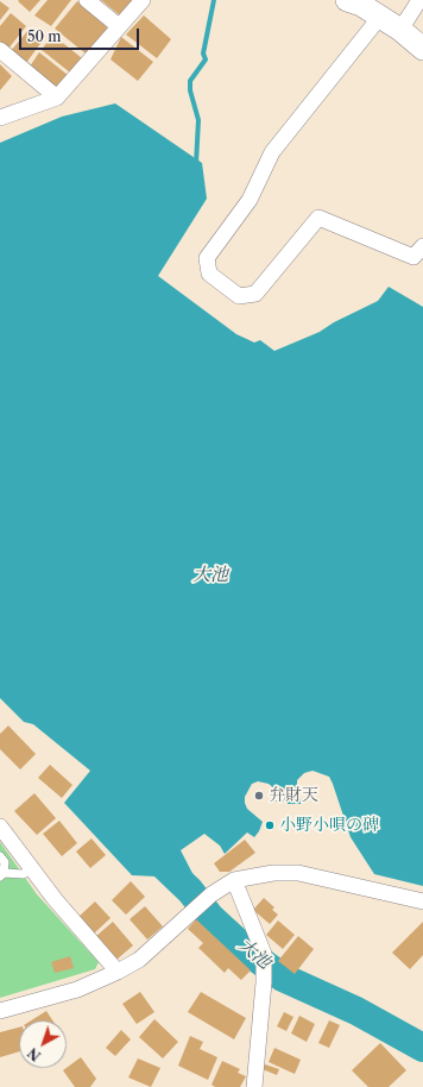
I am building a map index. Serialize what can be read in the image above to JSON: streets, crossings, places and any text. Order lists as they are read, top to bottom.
{
  "water": ["大池"],
  "places": ["弁財天", "小野小唄の碑"],
  "scale_bar": "50 m",
  "north": "bottom left"
}
